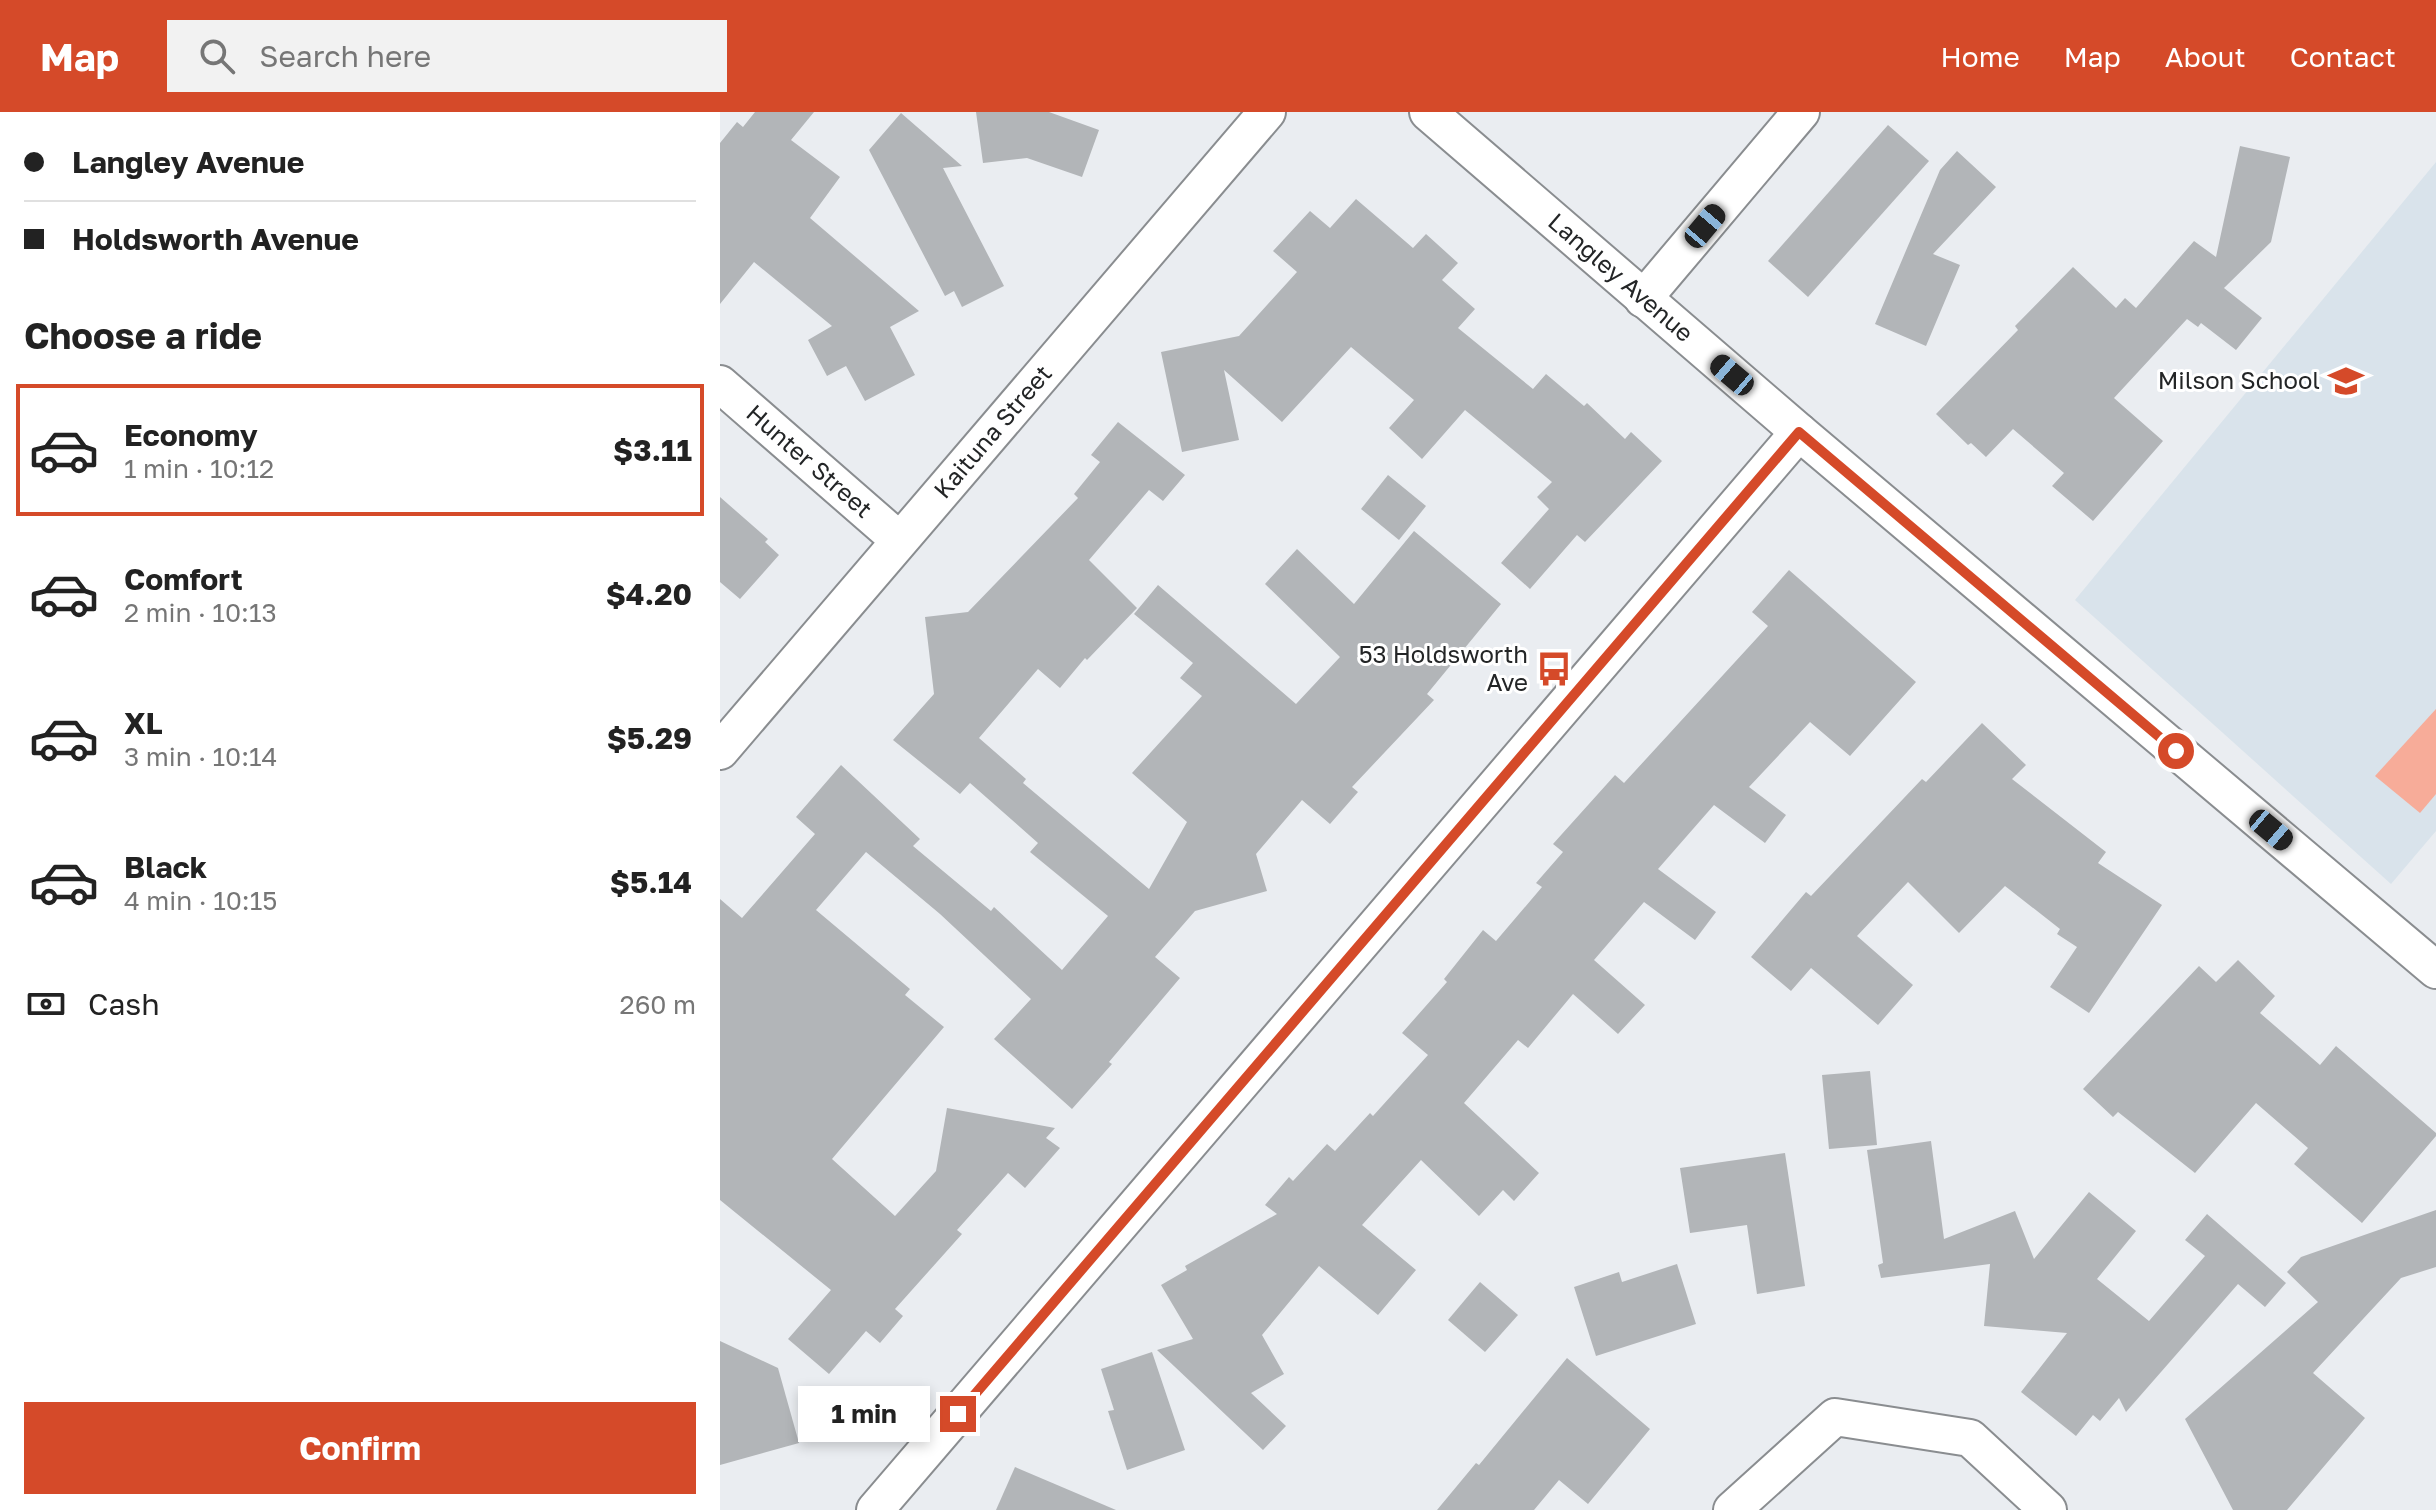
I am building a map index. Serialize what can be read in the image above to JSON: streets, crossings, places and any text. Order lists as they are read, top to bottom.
{
  "streets": {
    "street": ["Langley Avenue", "Kaituna Street", "Hunter Street"]
  },
  "crossings": [
    ["Kaituna Street", "Hunter Street"]
  ],
  "places": {
    "school or university": ["Milson School"],
    "bus stop": ["53 Holdsworth Ave"]
  },
  "page": {
    "header": "Map",
    "search": "Search here",
    "nav": [
      "Home",
      "Map",
      "About",
      "Contact"
    ],
    "banner": ["Langley Avenue", "Holdsworth Avenue"],
    "heading": "Choose a ride",
    "list": [
      {
        "name": "Economy",
        "note": "1 min · 10:12",
        "value": "$3.11"
      },
      {
        "name": "Comfort",
        "note": "2 min · 10:13",
        "value": "$4.20"
      },
      {
        "name": "XL",
        "note": "3 min · 10:14",
        "value": "$5.29"
      },
      {
        "name": "Black",
        "note": "4 min · 10:15",
        "value": "$5.14"
      }
    ],
    "pay": ["Cash", "260 m"],
    "buttons": "Confirm",
    "bubble": "1 min"
  }
}
